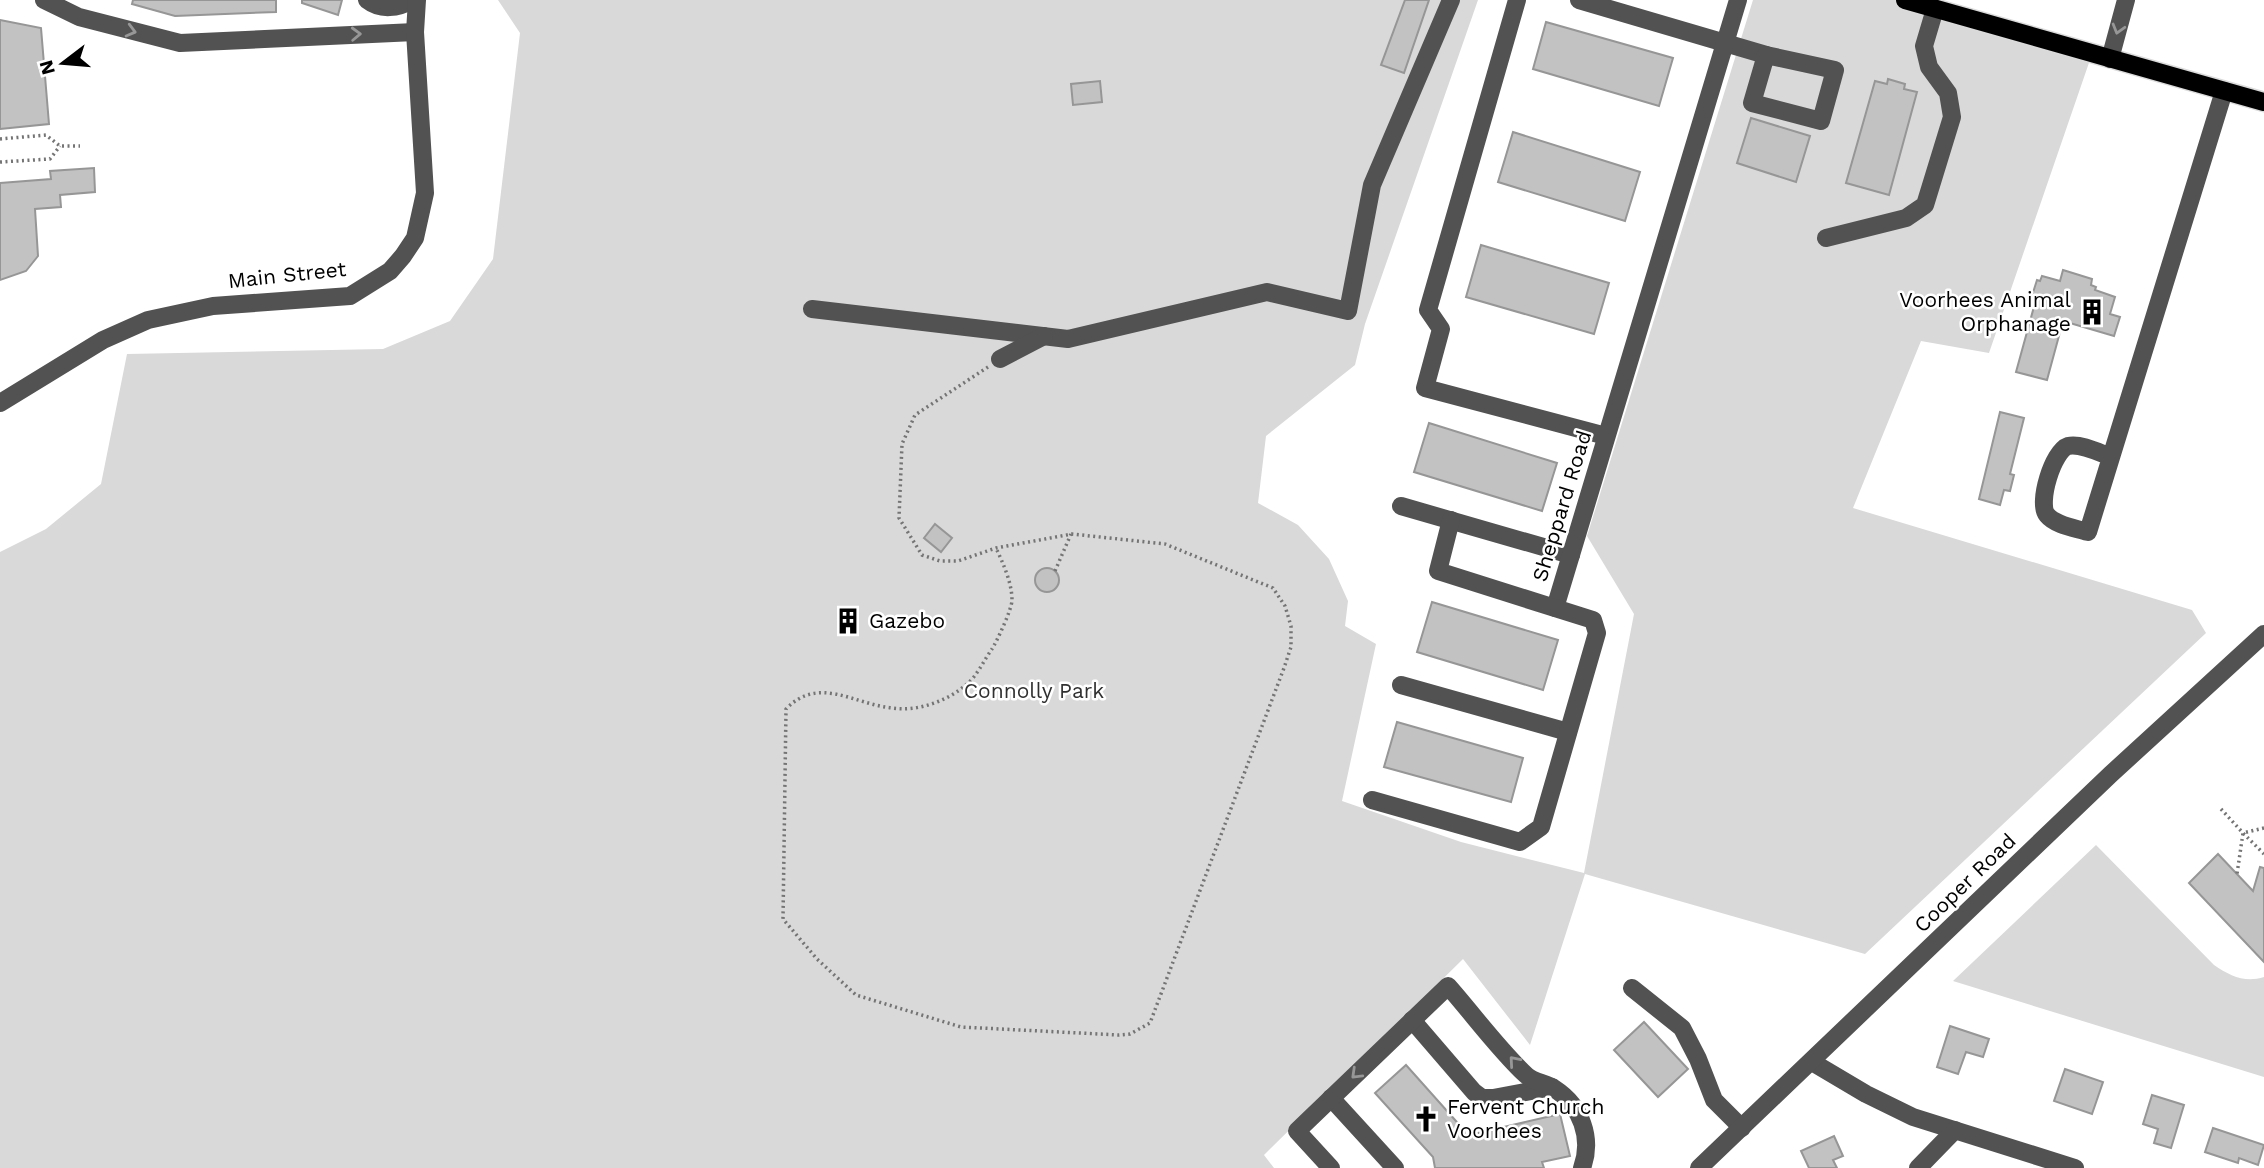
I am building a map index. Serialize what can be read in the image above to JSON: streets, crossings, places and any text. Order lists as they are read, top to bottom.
{
  "streets": {
    "street": ["Main Street", "Sheppard Road", "Cooper Road"]
  },
  "parks": ["Connolly Park"],
  "places": {
    "building": ["Voorhees Animal Orphanage", "Gazebo"],
    "church": ["Fervent Church Voorhees"]
  },
  "north": "left"
}
